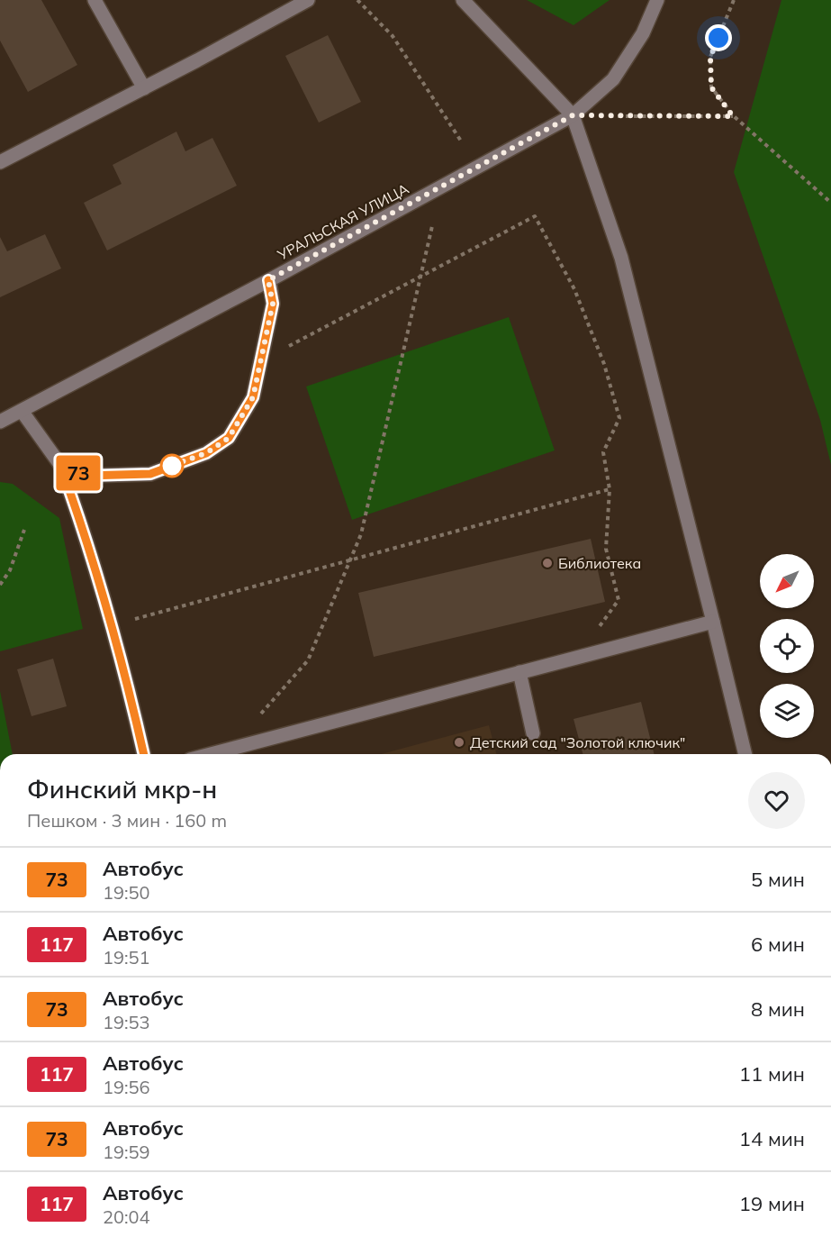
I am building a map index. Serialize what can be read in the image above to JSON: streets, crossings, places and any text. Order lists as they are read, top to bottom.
{
  "streets": {
    "street": ["УРАЛЬСКАЯ УЛИЦА"]
  },
  "places": ["Библиотека", "Детский сад \"Золотой ключик\""],
  "lines": ["bus line 73"],
  "north": "bottom left",
  "page": {
    "on_map": "73",
    "heading": ["Финский мкр-н", "Пешком · 3 мин · 160 m"],
    "list": [
      {
        "mark": "73",
        "name": "Автобус",
        "note": "19:50",
        "value": "5 мин"
      },
      {
        "mark": "117",
        "name": "Автобус",
        "note": "19:51",
        "value": "6 мин"
      },
      {
        "mark": "73",
        "name": "Автобус",
        "note": "19:53",
        "value": "8 мин"
      },
      {
        "mark": "117",
        "name": "Автобус",
        "note": "19:56",
        "value": "11 мин"
      },
      {
        "mark": "73",
        "name": "Автобус",
        "note": "19:59",
        "value": "14 мин"
      },
      {
        "mark": "117",
        "name": "Автобус",
        "note": "20:04",
        "value": "19 мин"
      }
    ]
  }
}
